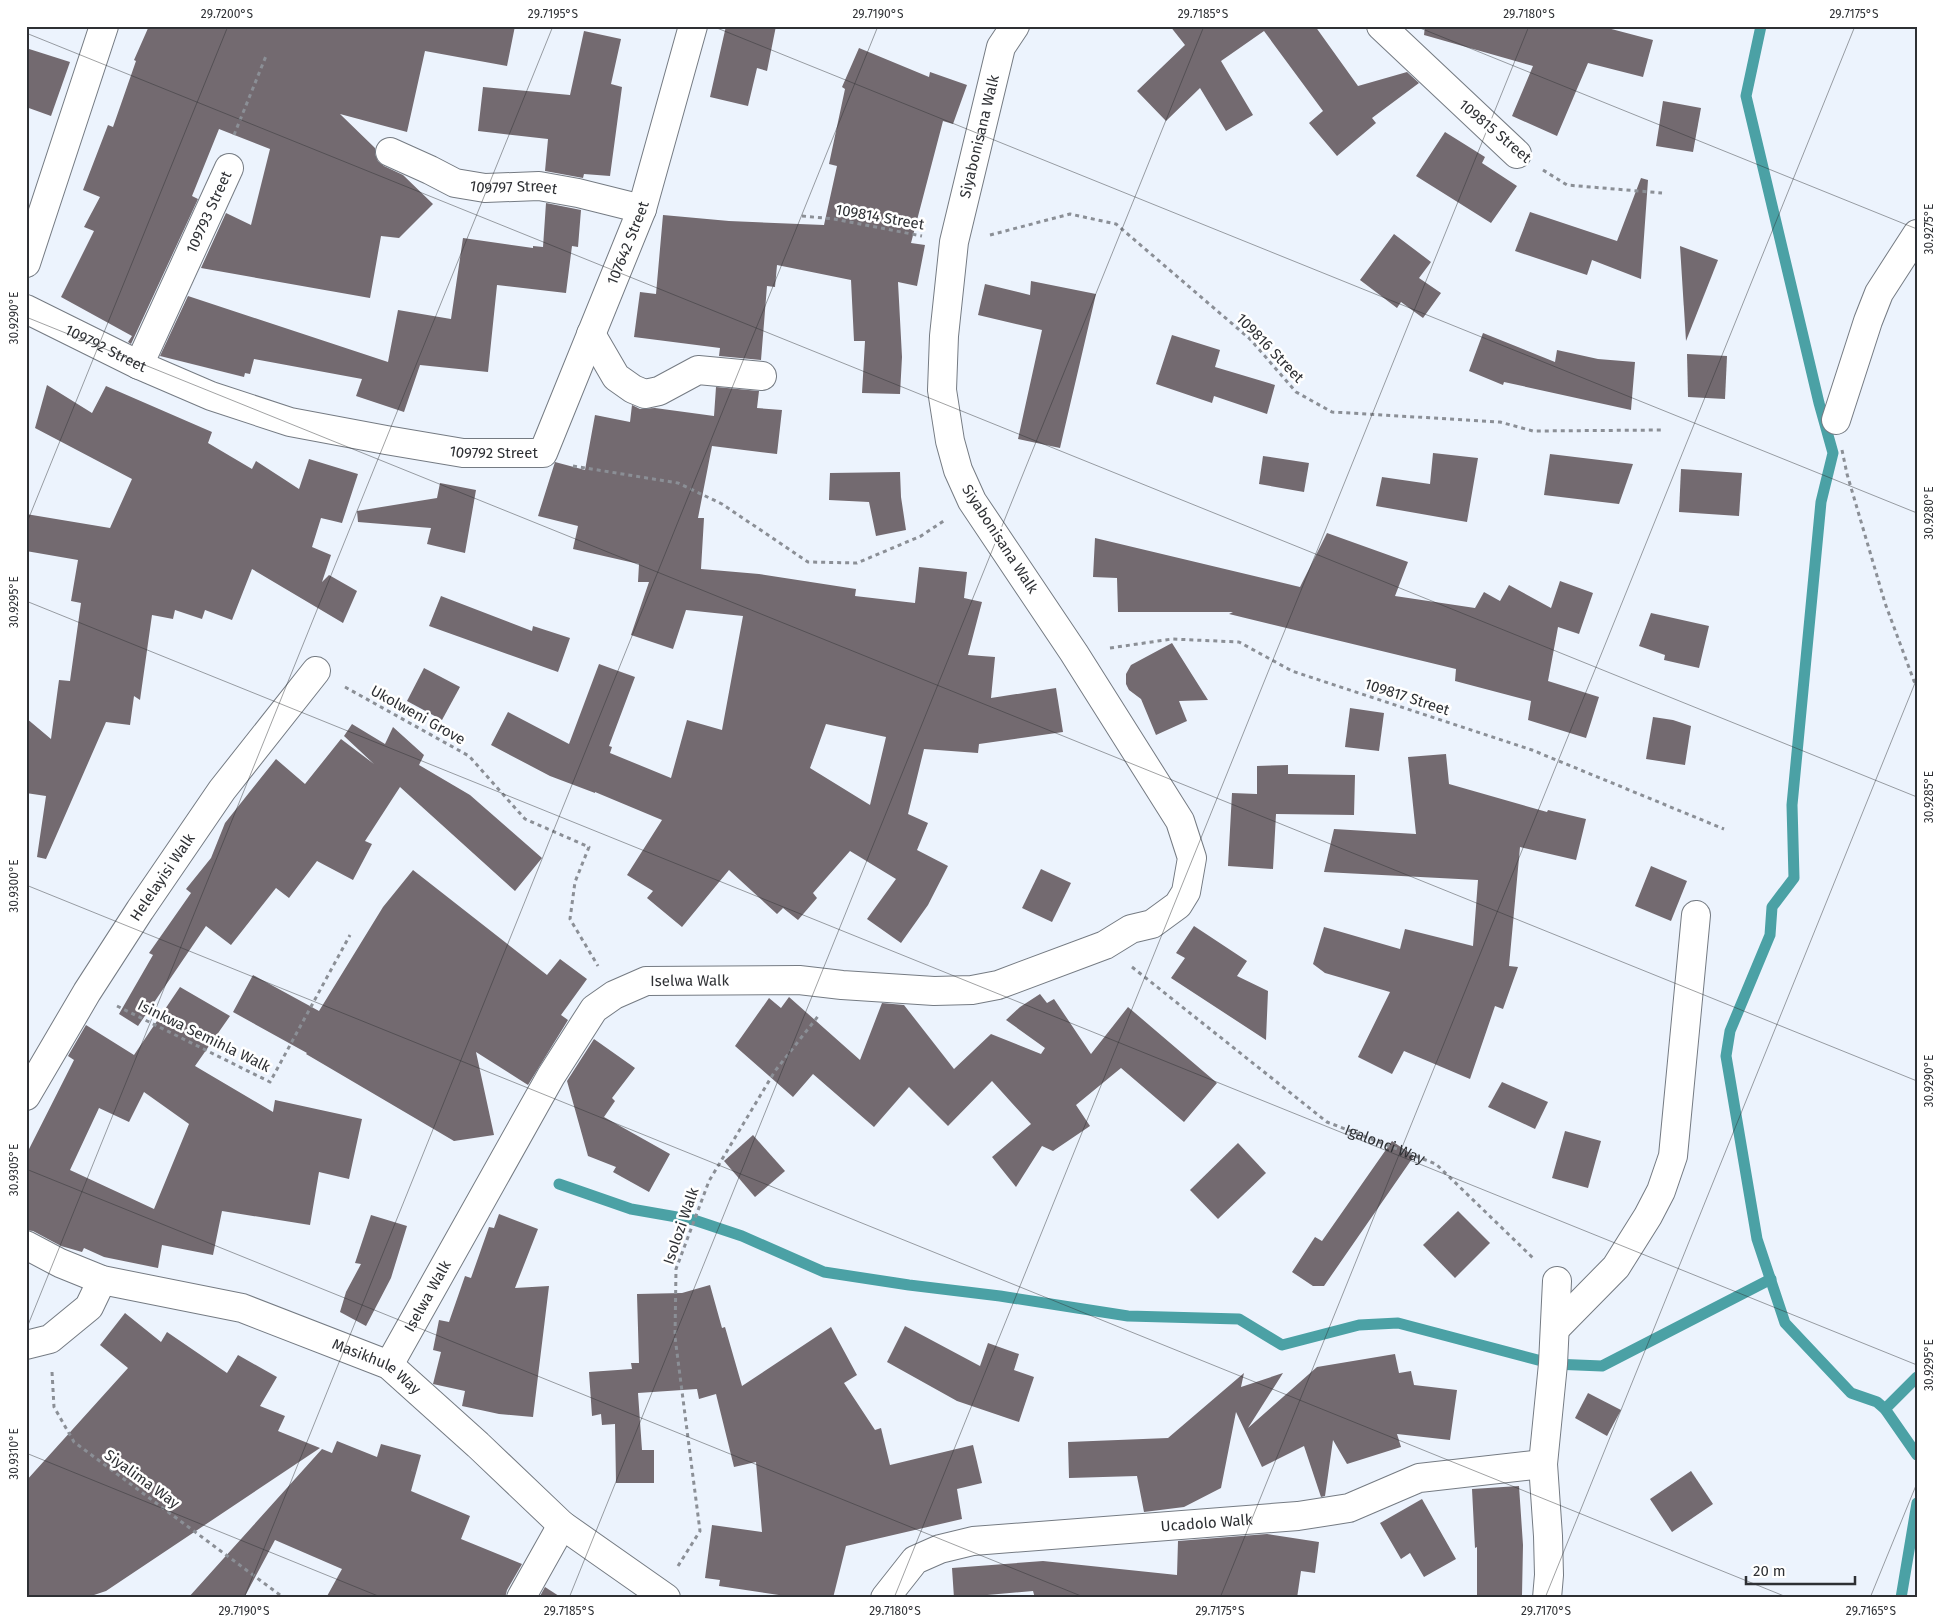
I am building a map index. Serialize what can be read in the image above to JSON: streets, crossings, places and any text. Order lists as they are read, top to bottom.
{
  "streets": {
    "street": [
      "109815 Street",
      "Siyabonisana Walk",
      "109797 Street",
      "109793 Street",
      "107642 Street",
      "109792 Street",
      "Helelayisi Walk",
      "Iselwa Walk",
      "Masikhule Way",
      "Ucadolo Walk"
    ],
    "path": [
      "109814 Street",
      "109816 Street",
      "109817 Street",
      "Ukolweni Grove",
      "Isinkwa Semihla Walk",
      "Igalonci Way",
      "Isolozi Walk",
      "Siyalima Way"
    ]
  },
  "crossings": [
    ["Siyabonisana Walk", "109814 Street"],
    ["Siyabonisana Walk", "109792 Street"],
    ["Siyabonisana Walk", "109816 Street"],
    ["Siyabonisana Walk", "109817 Street"],
    ["Siyabonisana Walk", "Iselwa Walk"],
    ["Siyabonisana Walk", "Igalonci Way"],
    ["109797 Street", "107642 Street"],
    ["109793 Street", "109792 Street"],
    ["109814 Street", "109816 Street"],
    ["107642 Street", "109792 Street"],
    ["Ukolweni Grove", "Helelayisi Walk"],
    ["Ukolweni Grove", "Iselwa Walk"],
    ["Helelayisi Walk", "Isinkwa Semihla Walk"],
    ["Iselwa Walk", "Igalonci Way"],
    ["Iselwa Walk", "Isolozi Walk"],
    ["Iselwa Walk", "Masikhule Way"],
    ["Isolozi Walk", "Masikhule Way"]
  ],
  "scale_bar": "20 m",
  "coordinates": [
    "29.7200°S",
    "29.7195°S",
    "29.7190°S",
    "29.7185°S",
    "29.7180°S",
    "29.7175°S",
    "30.9275°E",
    "30.9290°E",
    "30.9280°E",
    "30.9295°E",
    "30.9285°E",
    "30.9300°E",
    "30.9305°E",
    "30.9310°E",
    "29.7170°S",
    "29.7165°S"
  ]
}
